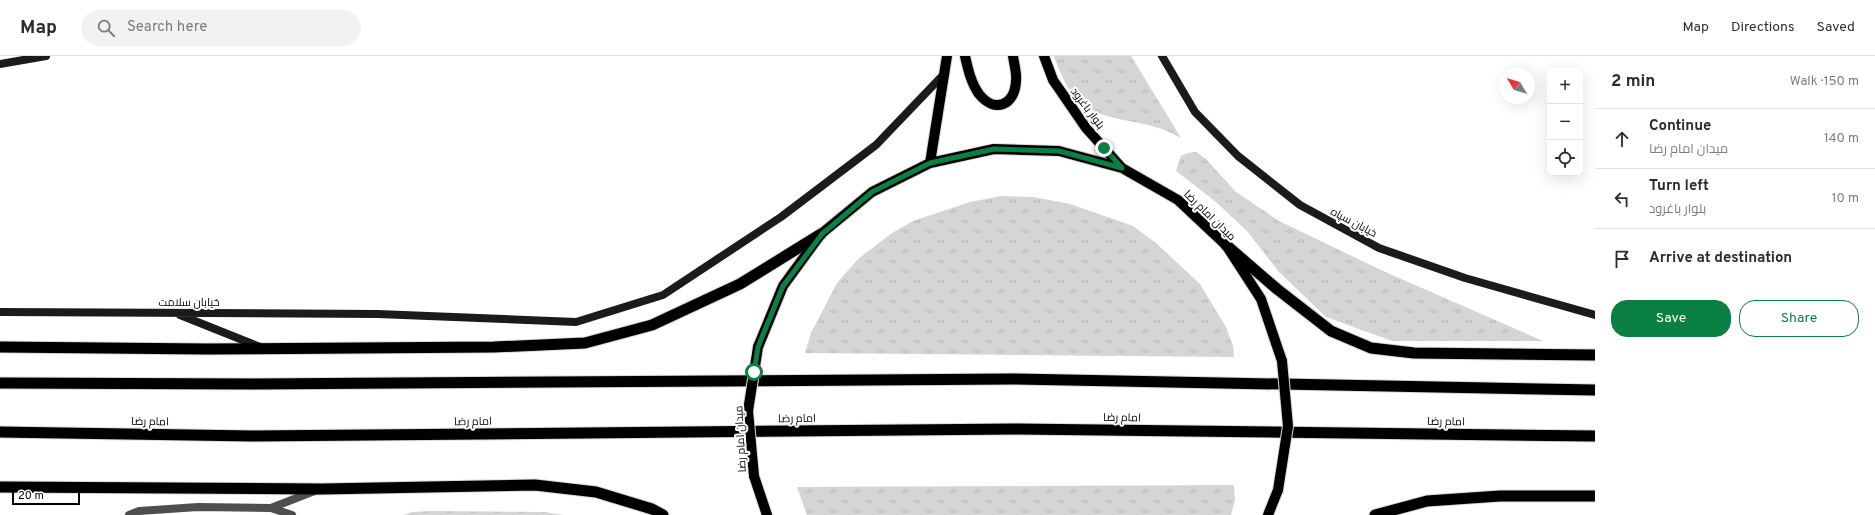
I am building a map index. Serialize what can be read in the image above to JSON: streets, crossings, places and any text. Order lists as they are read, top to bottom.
{
  "streets": {
    "highway": ["امام رضا"],
    "main road": [
      "بلوار باغرود",
      "میدان امام رضا",
      "خیابان سپاه",
      "خیابان سلامت"
    ]
  },
  "crossings": [
    ["بلوار باغرود", "میدان امام رضا"]
  ],
  "scale_bar": "20 m",
  "north": "top left",
  "page": {
    "header": "Map",
    "search": "Search here",
    "nav": ["Map", "Directions", "Saved"],
    "heading": ["2 min", "Walk · 150 m"],
    "map_buttons": ["+", "−"],
    "list": [
      ["Continue", "میدان امام رضا", "140 m"],
      ["Turn left", "بلوار باغرود", "10 m"],
      "Arrive at destination"
    ],
    "buttons": ["Save", "Share"],
    "scale": "20 m"
  }
}
